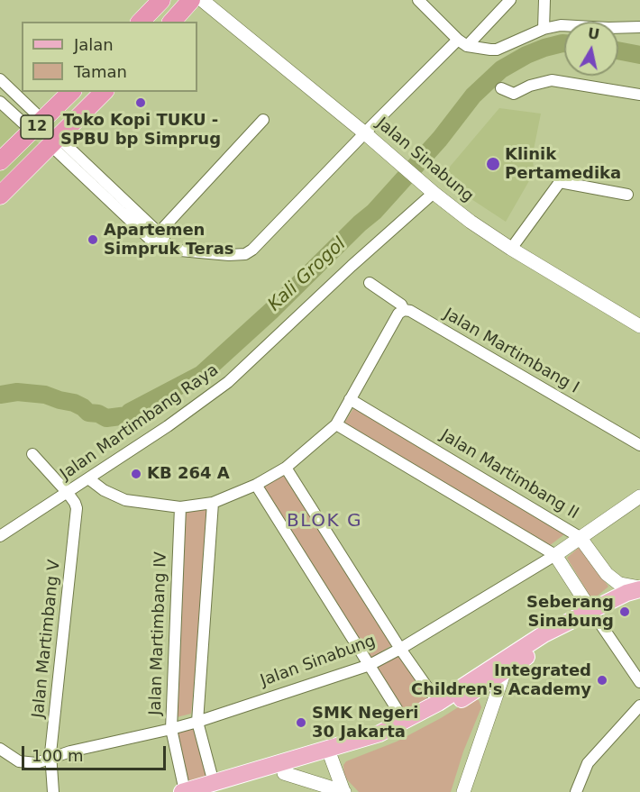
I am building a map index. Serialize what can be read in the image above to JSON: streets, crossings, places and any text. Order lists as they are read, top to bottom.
{
  "streets": {
    "highway": ["12"],
    "street": [
      "Jalan Sinabung",
      "Jalan Martimbang I",
      "Jalan Martimbang Raya",
      "Jalan Martimbang II",
      "Jalan Martimbang IV",
      "Jalan Martimbang V"
    ]
  },
  "crossings": [
    ["Jalan Sinabung", "Jalan Martimbang Raya"],
    ["Jalan Sinabung", "Jalan Martimbang II"],
    ["Jalan Sinabung", "Jalan Martimbang IV"],
    ["Jalan Sinabung", "Jalan Martimbang V"],
    ["Jalan Martimbang Raya", "Jalan Martimbang V"]
  ],
  "districts": ["BLOK G"],
  "water": ["Kali Grogol"],
  "places": [
    "Toko Kopi TUKU - SPBU bp Simprug",
    "Klinik Pertamedika",
    "Apartemen Simpruk Teras",
    "KB 264 A",
    "Seberang Sinabung",
    "Integrated Children's Academy",
    "SMK Negeri 30 Jakarta"
  ],
  "legend": ["Jalan", "Taman"],
  "scale_bar": "100 m",
  "north": "top"
}
